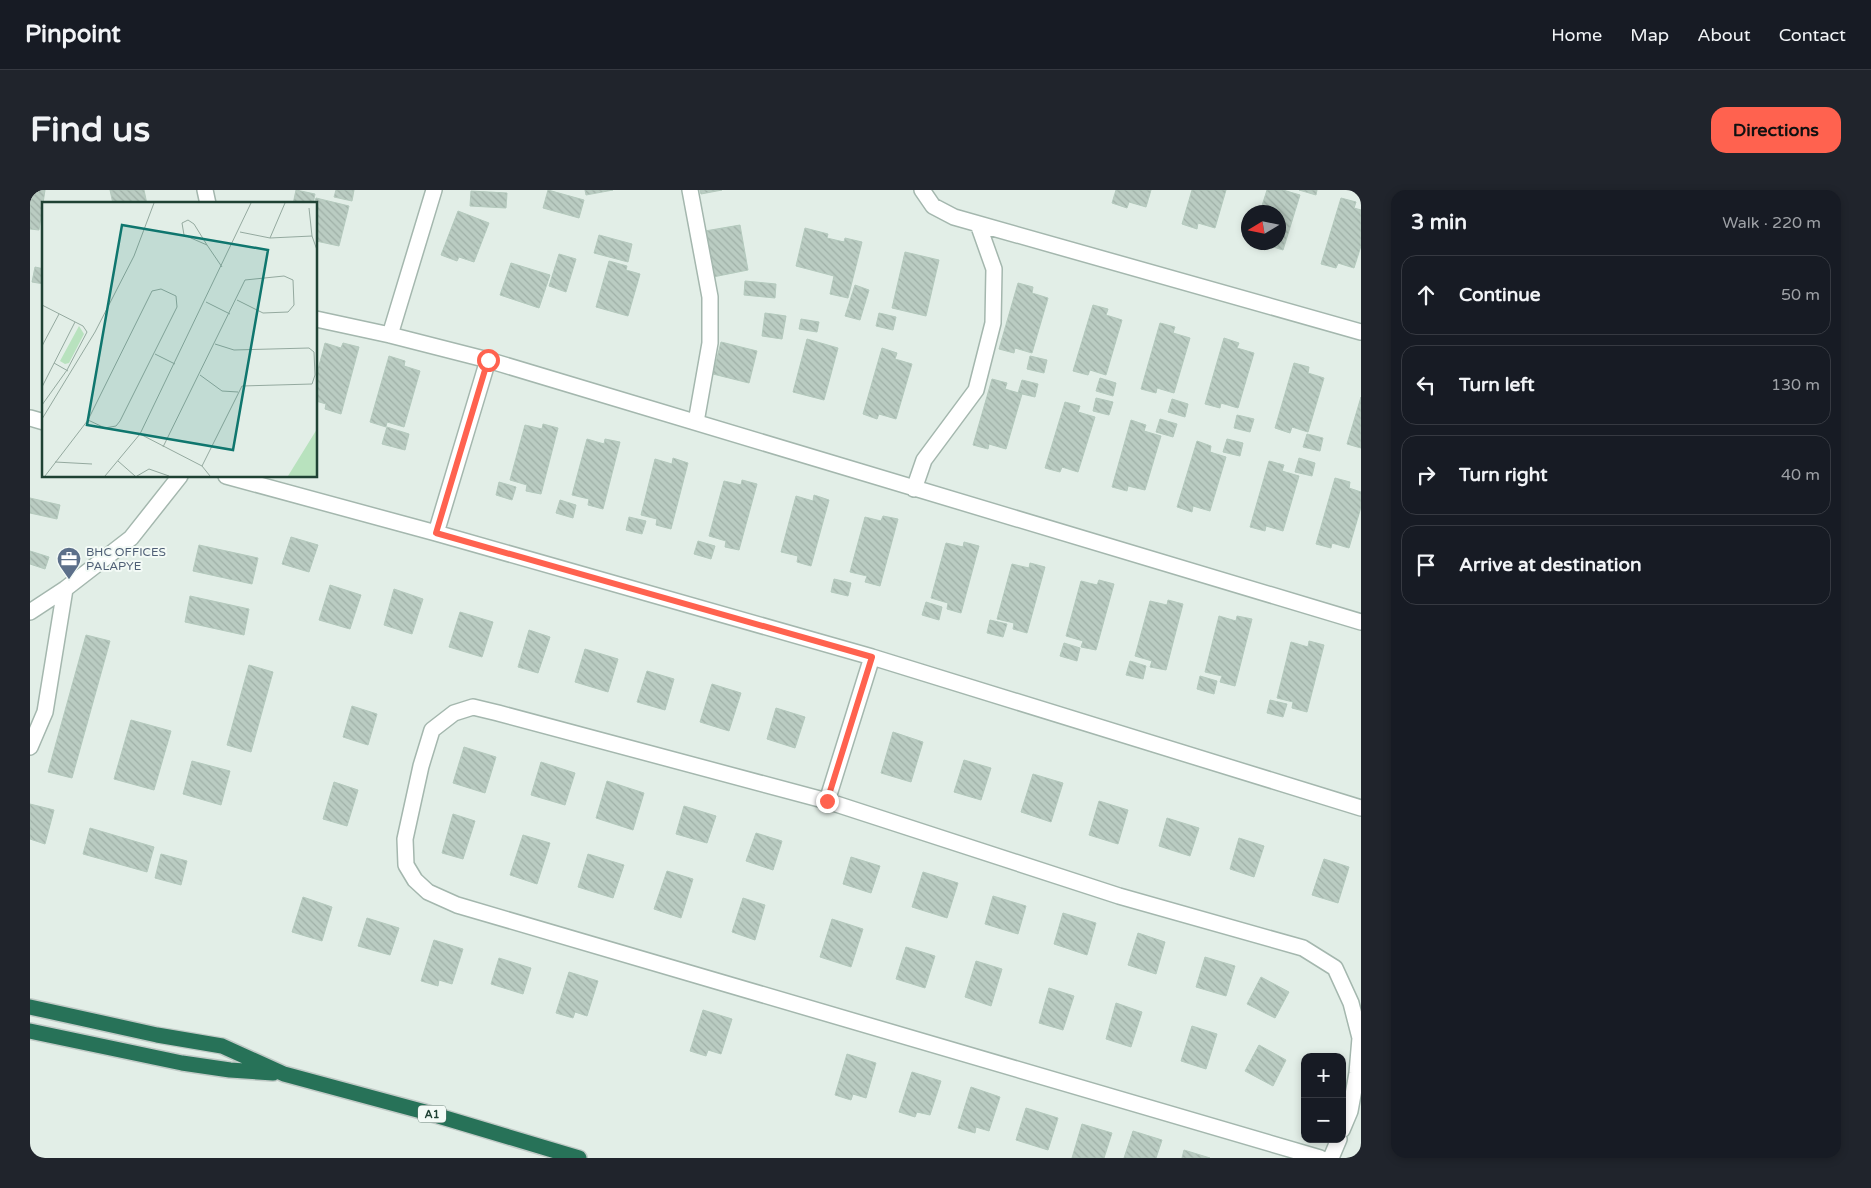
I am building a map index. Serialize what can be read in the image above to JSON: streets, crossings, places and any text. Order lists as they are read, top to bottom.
{
  "streets": {
    "highway": ["A1"]
  },
  "places": {
    "office": ["BHC OFFICES PALAPYE"]
  },
  "north": "left",
  "page": {
    "header": "Pinpoint",
    "nav": [
      "Home",
      "Map",
      "About",
      "Contact"
    ],
    "buttons": "Directions",
    "title": "Find us",
    "heading": ["3 min", "Walk · 220 m"],
    "list": [
      ["Continue", "50 m"],
      ["Turn left", "130 m"],
      ["Turn right", "40 m"],
      "Arrive at destination"
    ],
    "map_buttons": ["+", "−"]
  }
}
